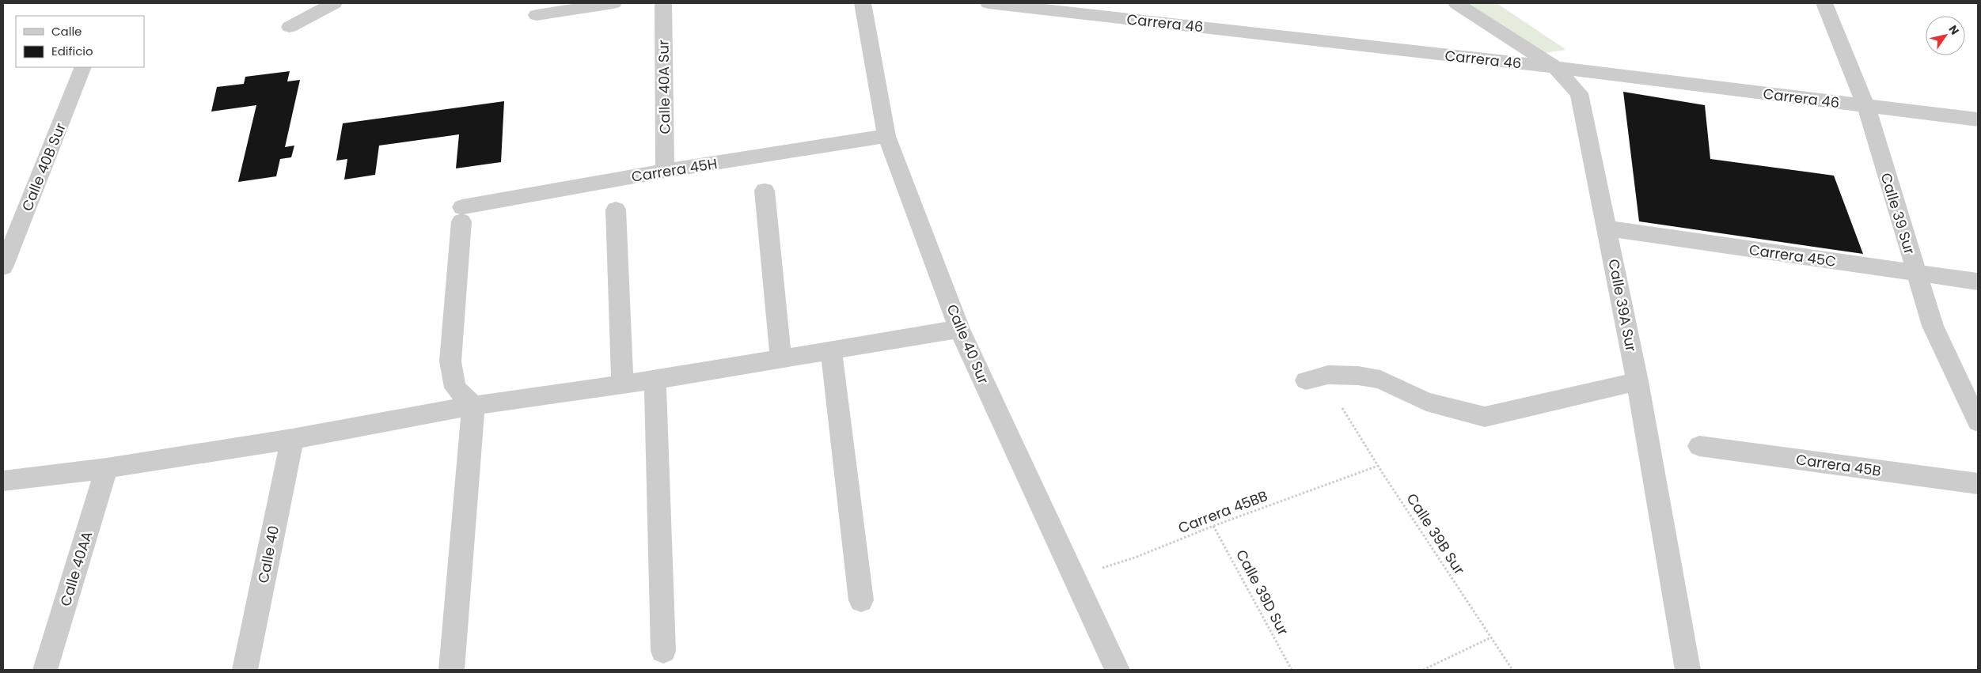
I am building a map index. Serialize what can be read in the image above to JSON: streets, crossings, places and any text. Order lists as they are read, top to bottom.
{
  "streets": {
    "street": [
      "Carrera 46",
      "Calle 40A Sur",
      "Calle 40B Sur",
      "Carrera 45H",
      "Calle 39 Sur",
      "Carrera 45C",
      "Calle 39A Sur",
      "Calle 40 Sur",
      "Carrera 45B",
      "Calle 40",
      "Calle 40AA"
    ],
    "path": ["Carrera 45BB", "Calle 39B Sur", "Calle 39D Sur"]
  },
  "crossings": [
    ["Carrera 46", "Calle 39 Sur"],
    ["Carrera 46", "Calle 39A Sur"],
    ["Calle 40A Sur", "Carrera 45H"],
    ["Carrera 45H", "Calle 40 Sur"],
    ["Calle 39 Sur", "Carrera 45C"],
    ["Carrera 45C", "Calle 39A Sur"],
    ["Calle 40 Sur", "Carrera 45BB"],
    ["Carrera 45BB", "Calle 39B Sur"],
    ["Carrera 45BB", "Calle 39D Sur"]
  ],
  "legend": ["Calle", "Edificio"],
  "north": "top right"
}
